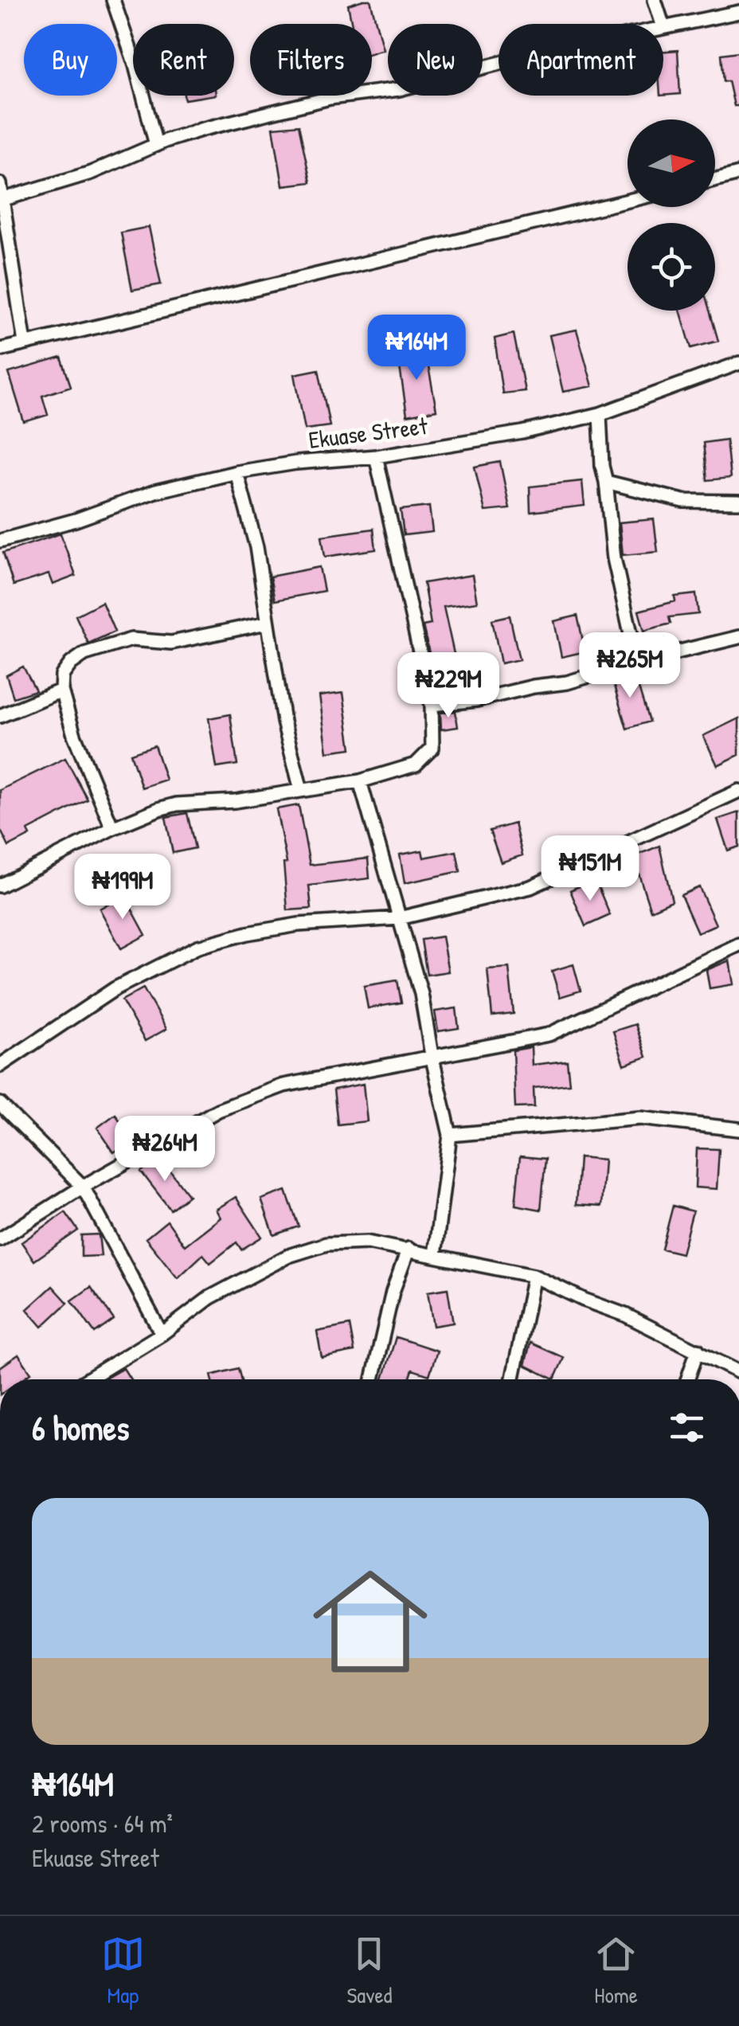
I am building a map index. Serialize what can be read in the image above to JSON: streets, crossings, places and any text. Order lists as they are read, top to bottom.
{
  "streets": {
    "street": ["Ekuase Street"]
  },
  "north": "right",
  "page": {
    "chip": [
      "Buy",
      "Rent",
      "Filters",
      "New",
      "Apartment"
    ],
    "price": [
      "₦164M",
      "₦265M",
      "₦229M",
      "₦151M",
      "₦199M",
      "₦264M"
    ],
    "heading": "6 homes",
    "list": [
      {
        "name": "₦164M",
        "note": "2 rooms · 64 m² · Ekuase Street"
      }
    ],
    "tabs": ["Map", "Saved", "Home"]
  }
}
